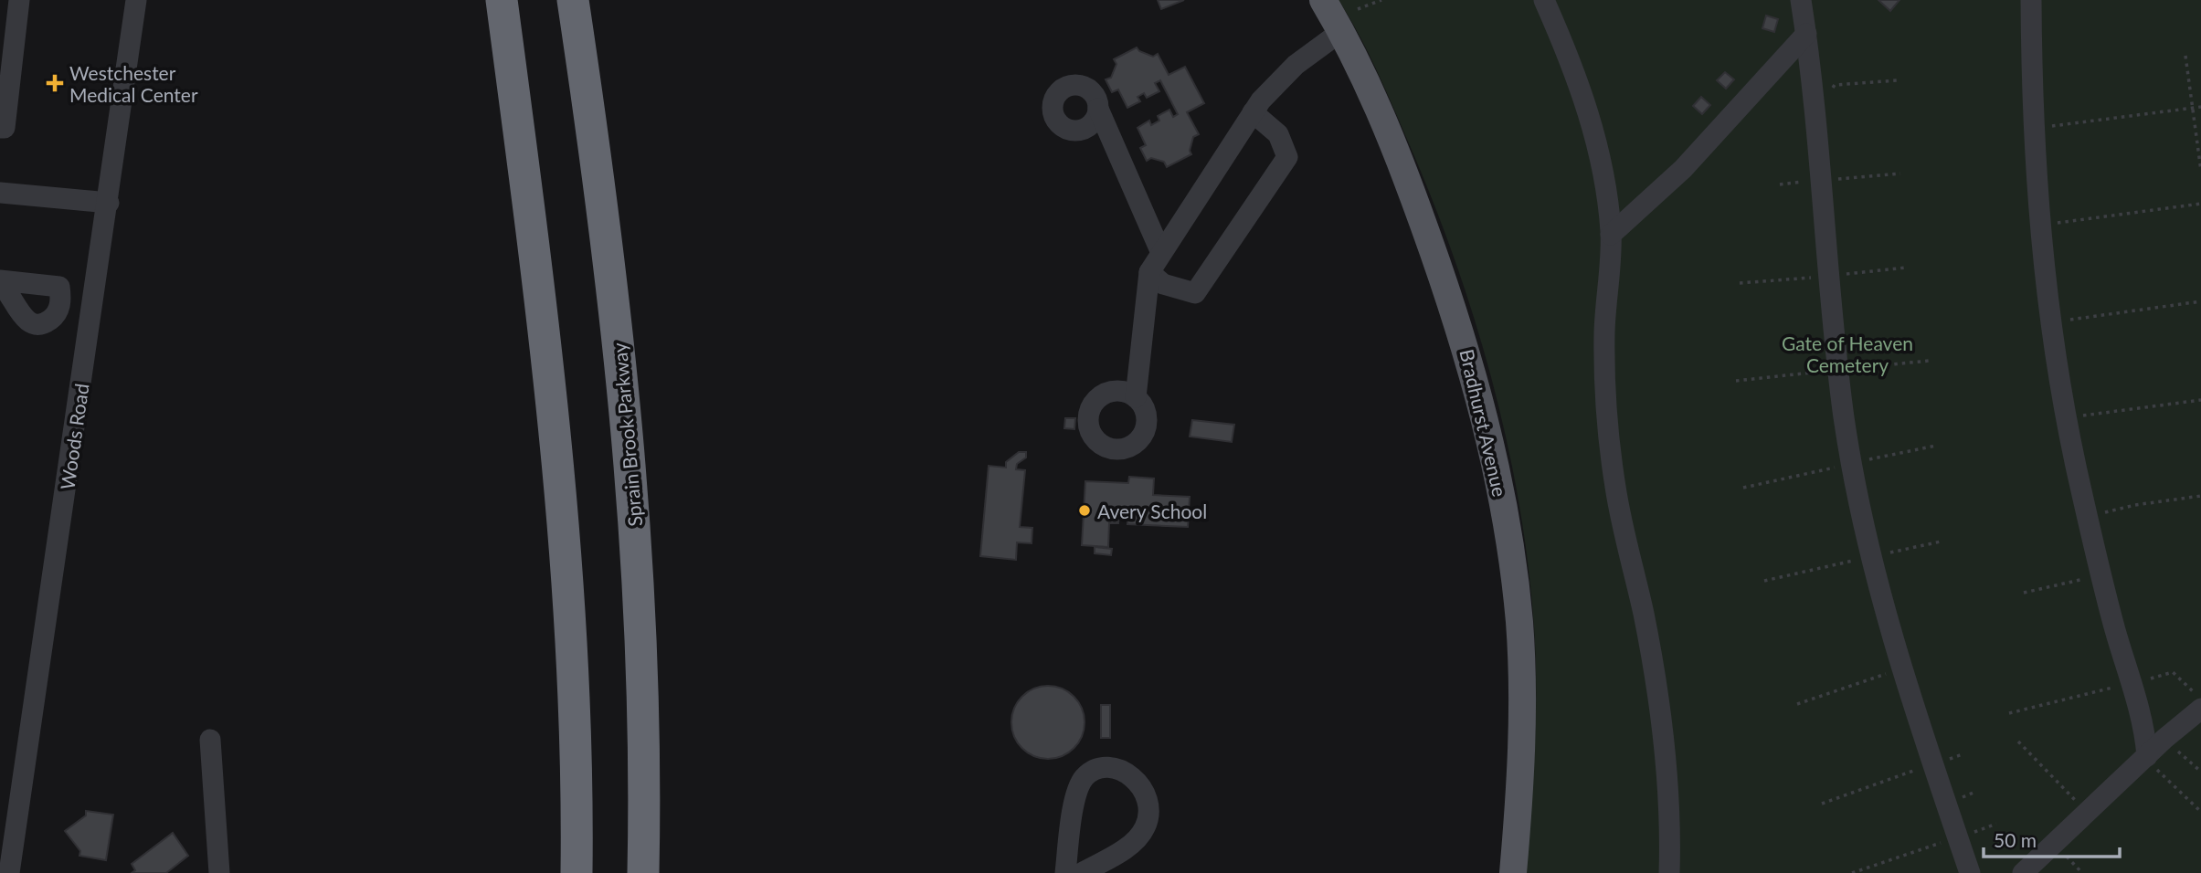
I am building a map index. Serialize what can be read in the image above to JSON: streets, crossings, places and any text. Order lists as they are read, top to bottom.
{
  "streets": {
    "highway": ["Sprain Brook Parkway"],
    "main road": ["Bradhurst Avenue"],
    "street": ["Woods Road"]
  },
  "parks": ["Gate of Heaven Cemetery"],
  "places": {
    "health": ["Westchester Medical Center"],
    "other": ["Avery School"]
  },
  "scale_bar": "50 m"
}
